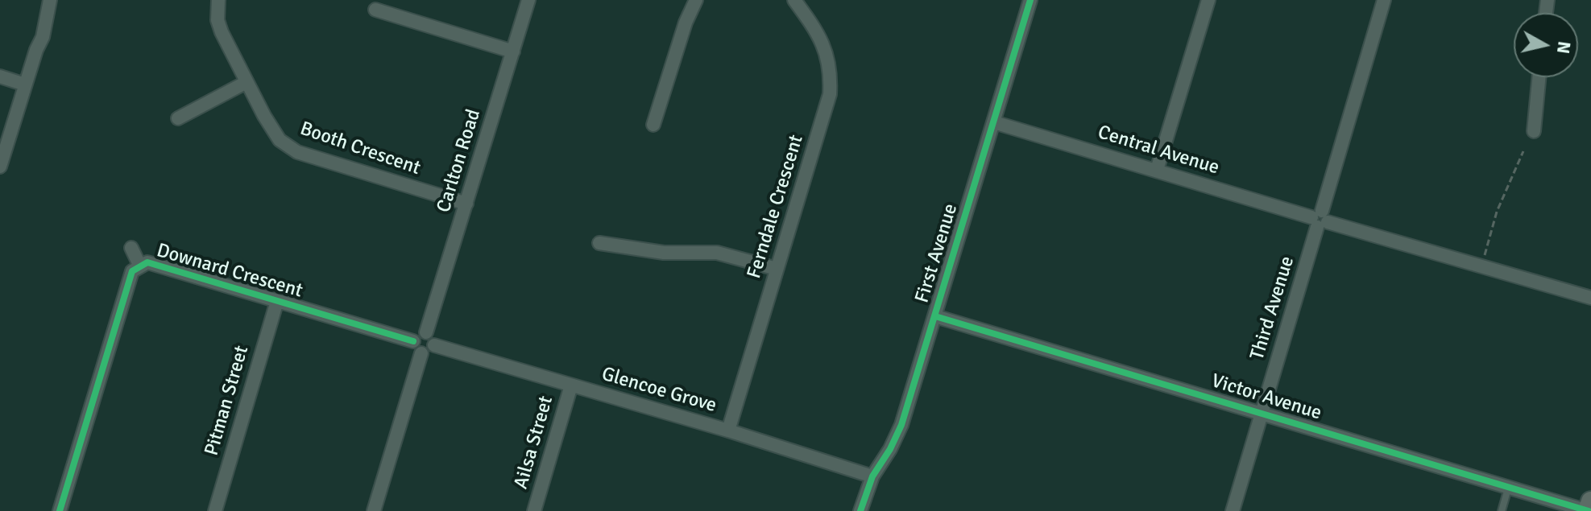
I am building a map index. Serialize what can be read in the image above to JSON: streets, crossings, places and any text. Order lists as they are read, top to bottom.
{
  "streets": {
    "street": [
      "Booth Crescent",
      "Central Avenue",
      "Carlton Road",
      "Ferndale Crescent",
      "First Avenue",
      "Downard Crescent",
      "Third Avenue",
      "Glencoe Grove",
      "Victor Avenue",
      "Pitman Street",
      "Ailsa Street"
    ]
  },
  "crossings": [
    ["Booth Crescent", "Carlton Road"],
    ["Central Avenue", "First Avenue"],
    ["Central Avenue", "Third Avenue"],
    ["Carlton Road", "Downard Crescent"],
    ["Carlton Road", "Glencoe Grove"],
    ["Ferndale Crescent", "Glencoe Grove"],
    ["First Avenue", "Glencoe Grove"],
    ["First Avenue", "Victor Avenue"],
    ["Downard Crescent", "Glencoe Grove"],
    ["Downard Crescent", "Pitman Street"],
    ["Third Avenue", "Victor Avenue"],
    ["Glencoe Grove", "Ailsa Street"]
  ],
  "north": "right"
}
